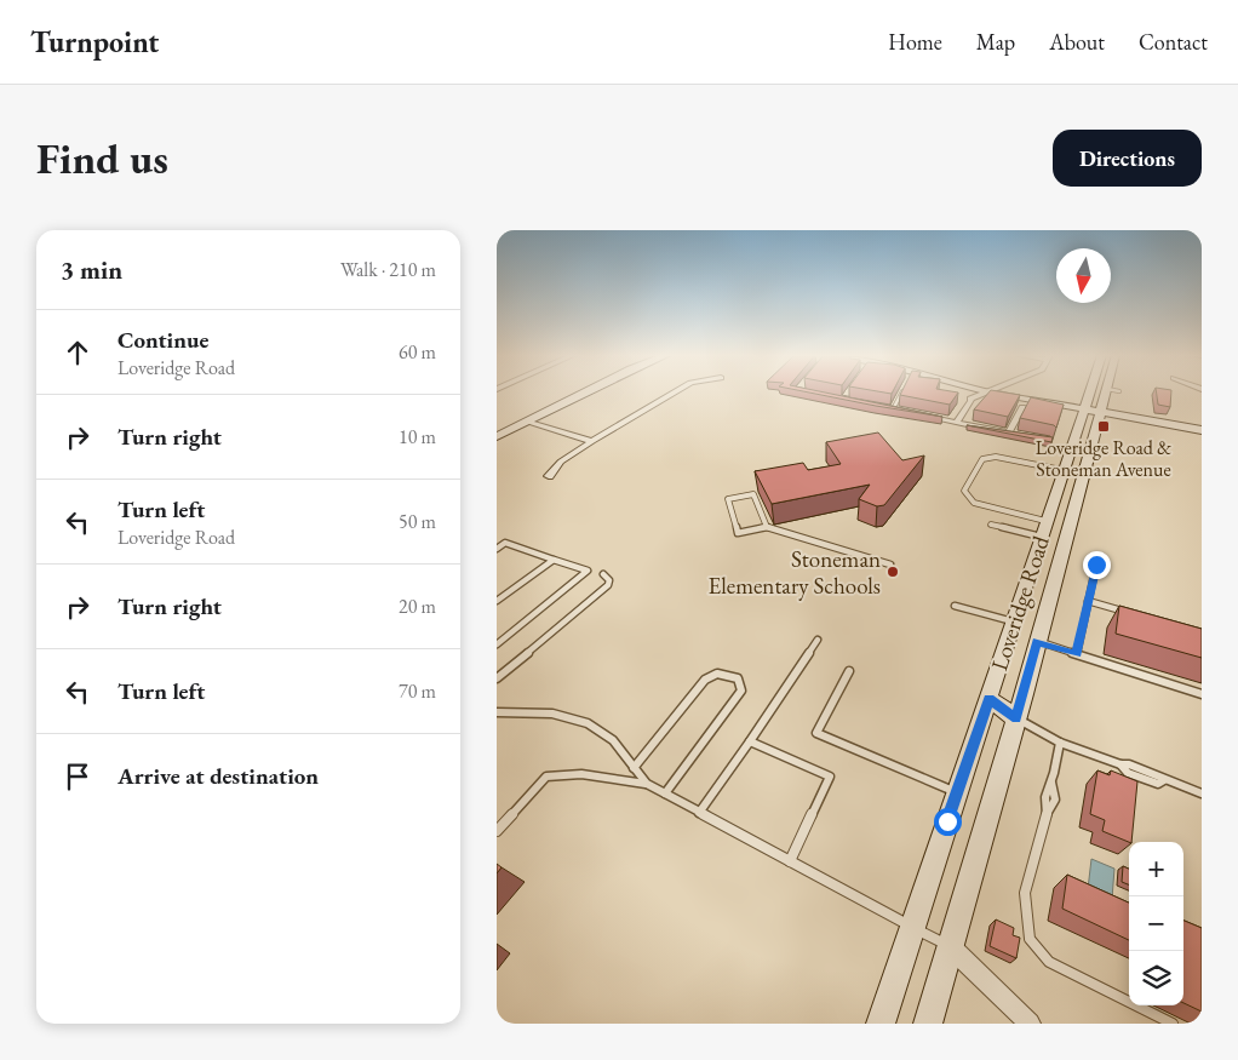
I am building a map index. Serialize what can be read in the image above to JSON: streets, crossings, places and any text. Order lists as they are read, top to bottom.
{
  "streets": {
    "main road": ["Loveridge Road"]
  },
  "places": {
    "transit": ["Loveridge Road & Stoneman Avenue"],
    "other": ["Stoneman Elementary Schools"]
  },
  "north": "bottom",
  "page": {
    "header": "Turnpoint",
    "nav": [
      "Home",
      "Map",
      "About",
      "Contact"
    ],
    "buttons": "Directions",
    "title": "Find us",
    "heading": ["3 min", "Walk · 210 m"],
    "list": [
      ["Continue", "Loveridge Road", "60 m"],
      ["Turn right", "10 m"],
      ["Turn left", "Loveridge Road", "50 m"],
      ["Turn right", "20 m"],
      ["Turn left", "70 m"],
      "Arrive at destination"
    ],
    "map_buttons": ["+", "−"]
  }
}
